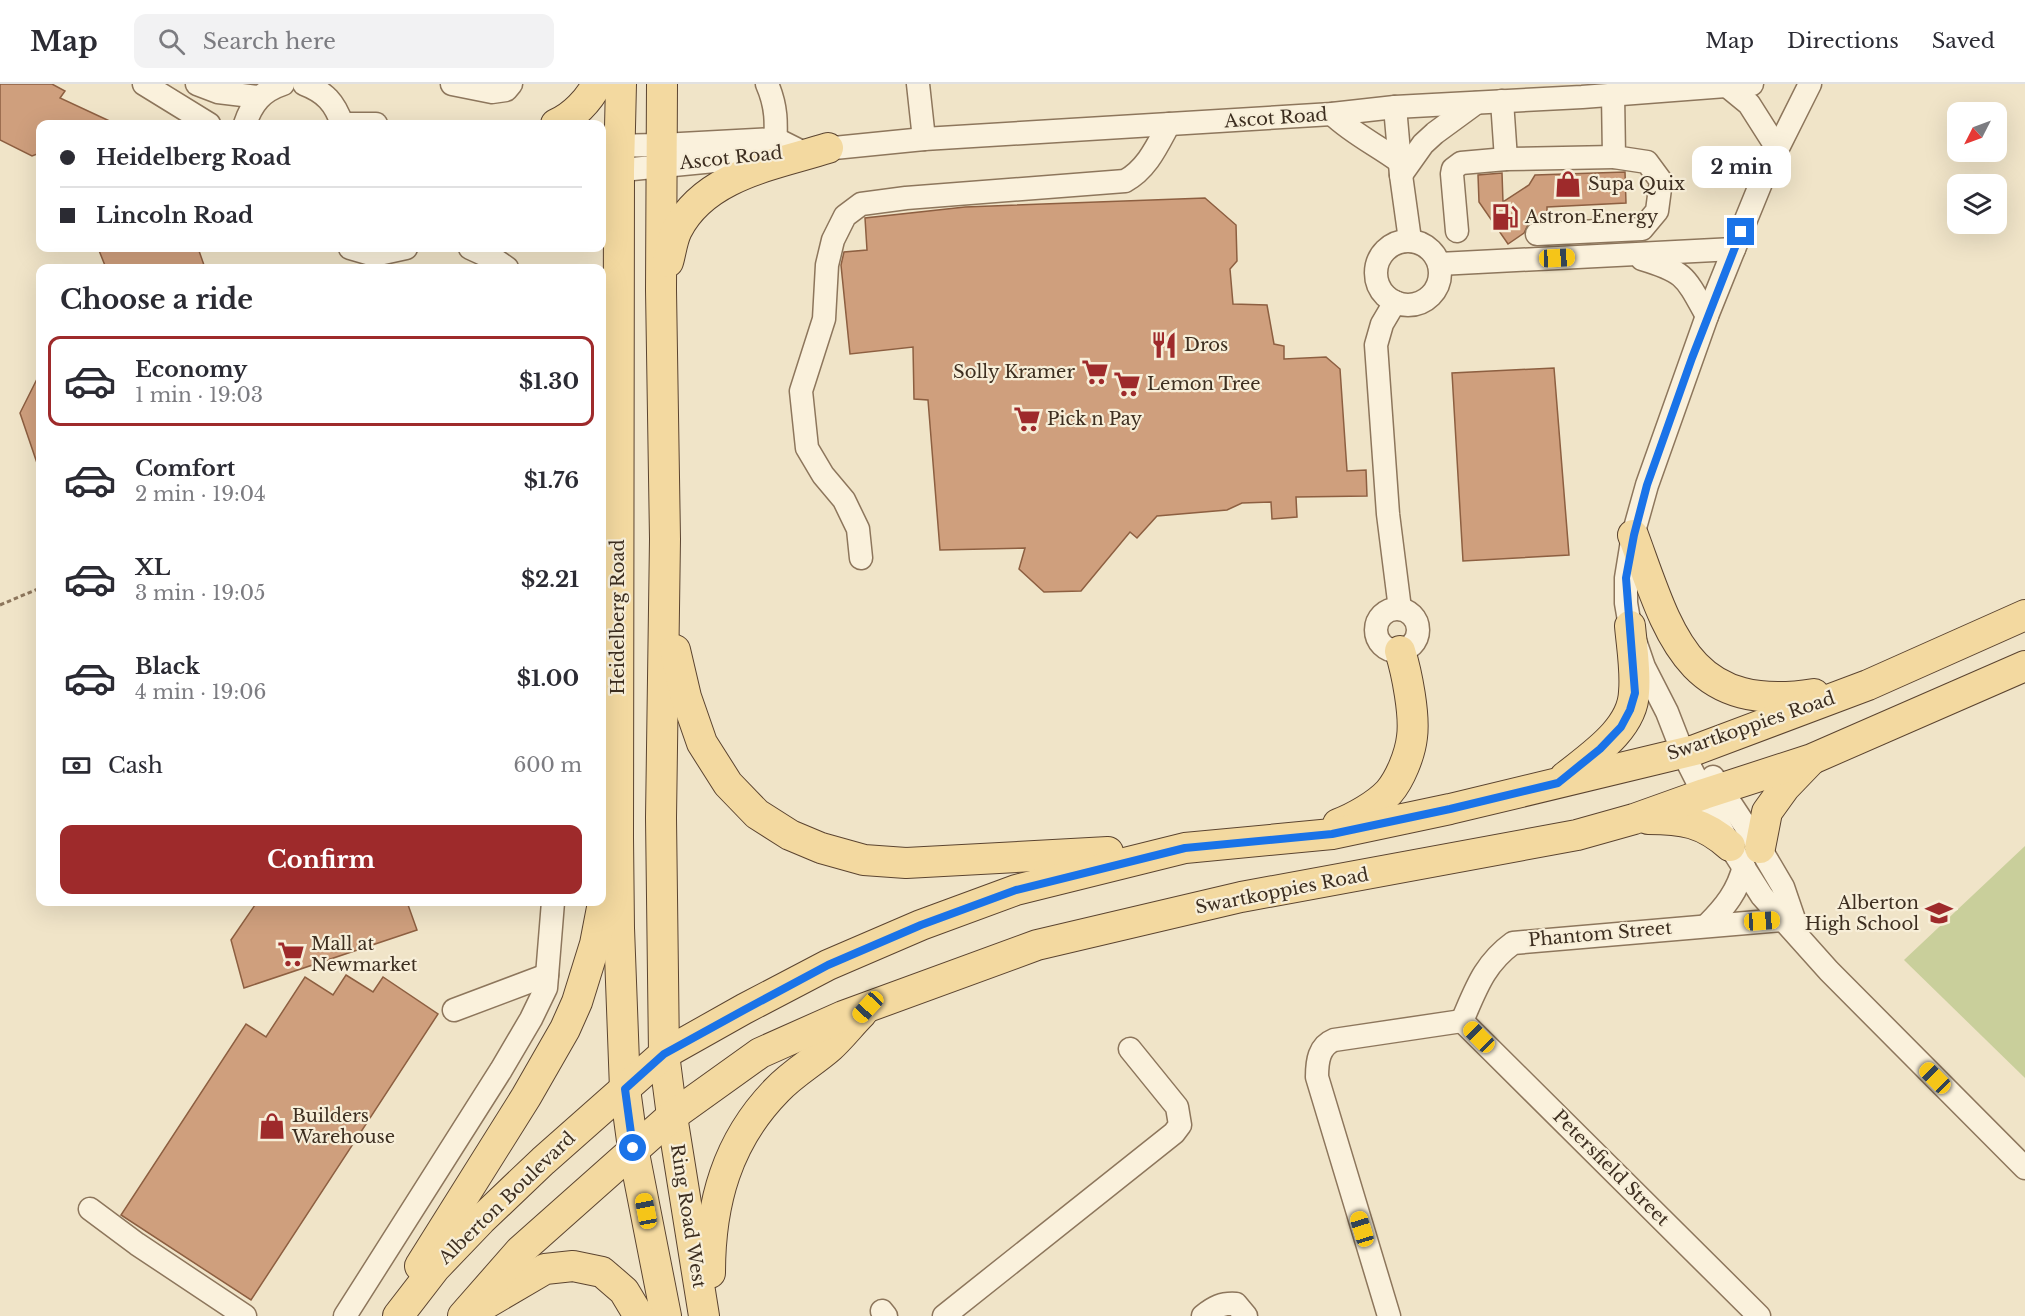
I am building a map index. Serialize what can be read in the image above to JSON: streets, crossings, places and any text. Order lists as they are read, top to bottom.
{
  "streets": {
    "main road": [
      "Heidelberg Road",
      "Swartkoppies Road",
      "Alberton Boulevard",
      "Ring Road West"
    ],
    "street": ["Ascot Road", "Phantom Street", "Petersfield Street"]
  },
  "crossings": [
    ["Ascot Road", "Heidelberg Road"],
    ["Heidelberg Road", "Swartkoppies Road"],
    ["Heidelberg Road", "Alberton Boulevard"],
    ["Swartkoppies Road", "Alberton Boulevard"],
    ["Swartkoppies Road", "Ring Road West"],
    ["Phantom Street", "Petersfield Street"]
  ],
  "places": {
    "shop": ["Supa Quix", "Builders Warehouse"],
    "fuel station": ["Astron Energy"],
    "restaurant": ["Dros"],
    "supermarket": [
      "Solly Kramer",
      "Lemon Tree",
      "Pick n Pay",
      "Mall at Newmarket"
    ],
    "school or university": ["Alberton High School"]
  },
  "north": "bottom left",
  "page": {
    "header": "Map",
    "search": "Search here",
    "nav": ["Map", "Directions", "Saved"],
    "banner": ["Heidelberg Road", "Lincoln Road"],
    "bubble": "2 min",
    "heading": "Choose a ride",
    "list": [
      {
        "name": "Economy",
        "note": "1 min · 19:03",
        "value": "$1.30"
      },
      {
        "name": "Comfort",
        "note": "2 min · 19:04",
        "value": "$1.76"
      },
      {
        "name": "XL",
        "note": "3 min · 19:05",
        "value": "$2.21"
      },
      {
        "name": "Black",
        "note": "4 min · 19:06",
        "value": "$1.00"
      }
    ],
    "pay": ["Cash", "600 m"],
    "buttons": "Confirm"
  }
}
